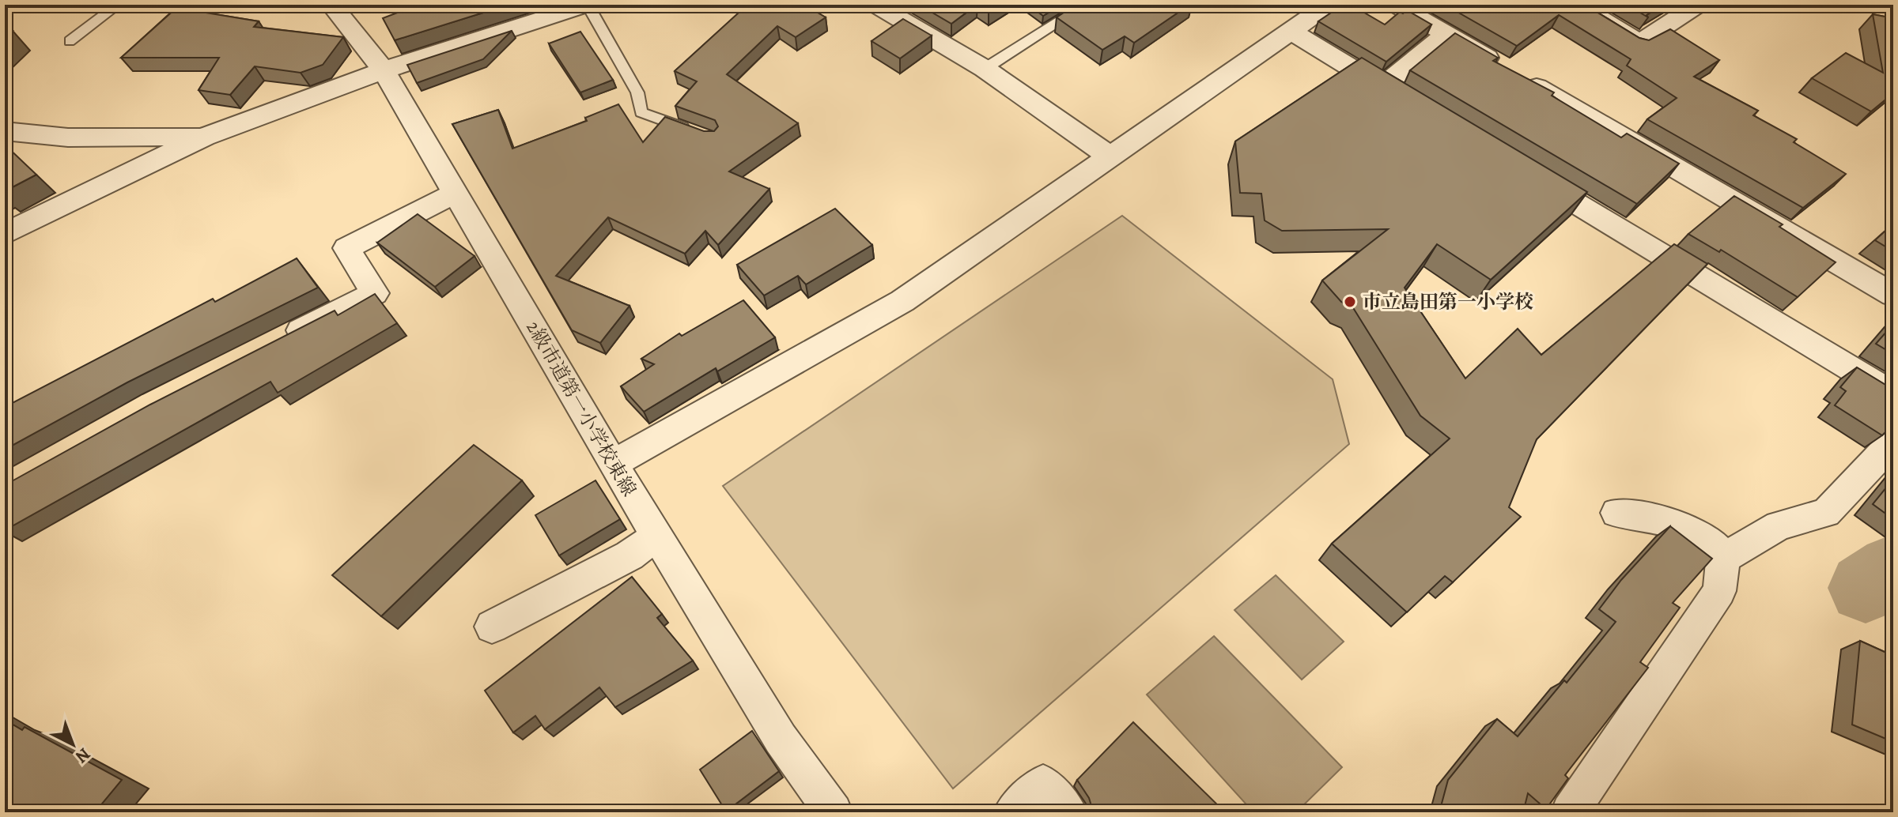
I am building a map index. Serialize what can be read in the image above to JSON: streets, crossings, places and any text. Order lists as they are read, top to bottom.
{
  "streets": {
    "street": ["2級市道第一小学校東線"]
  },
  "places": ["市立島田第一小学校"],
  "north": "bottom right"
}
